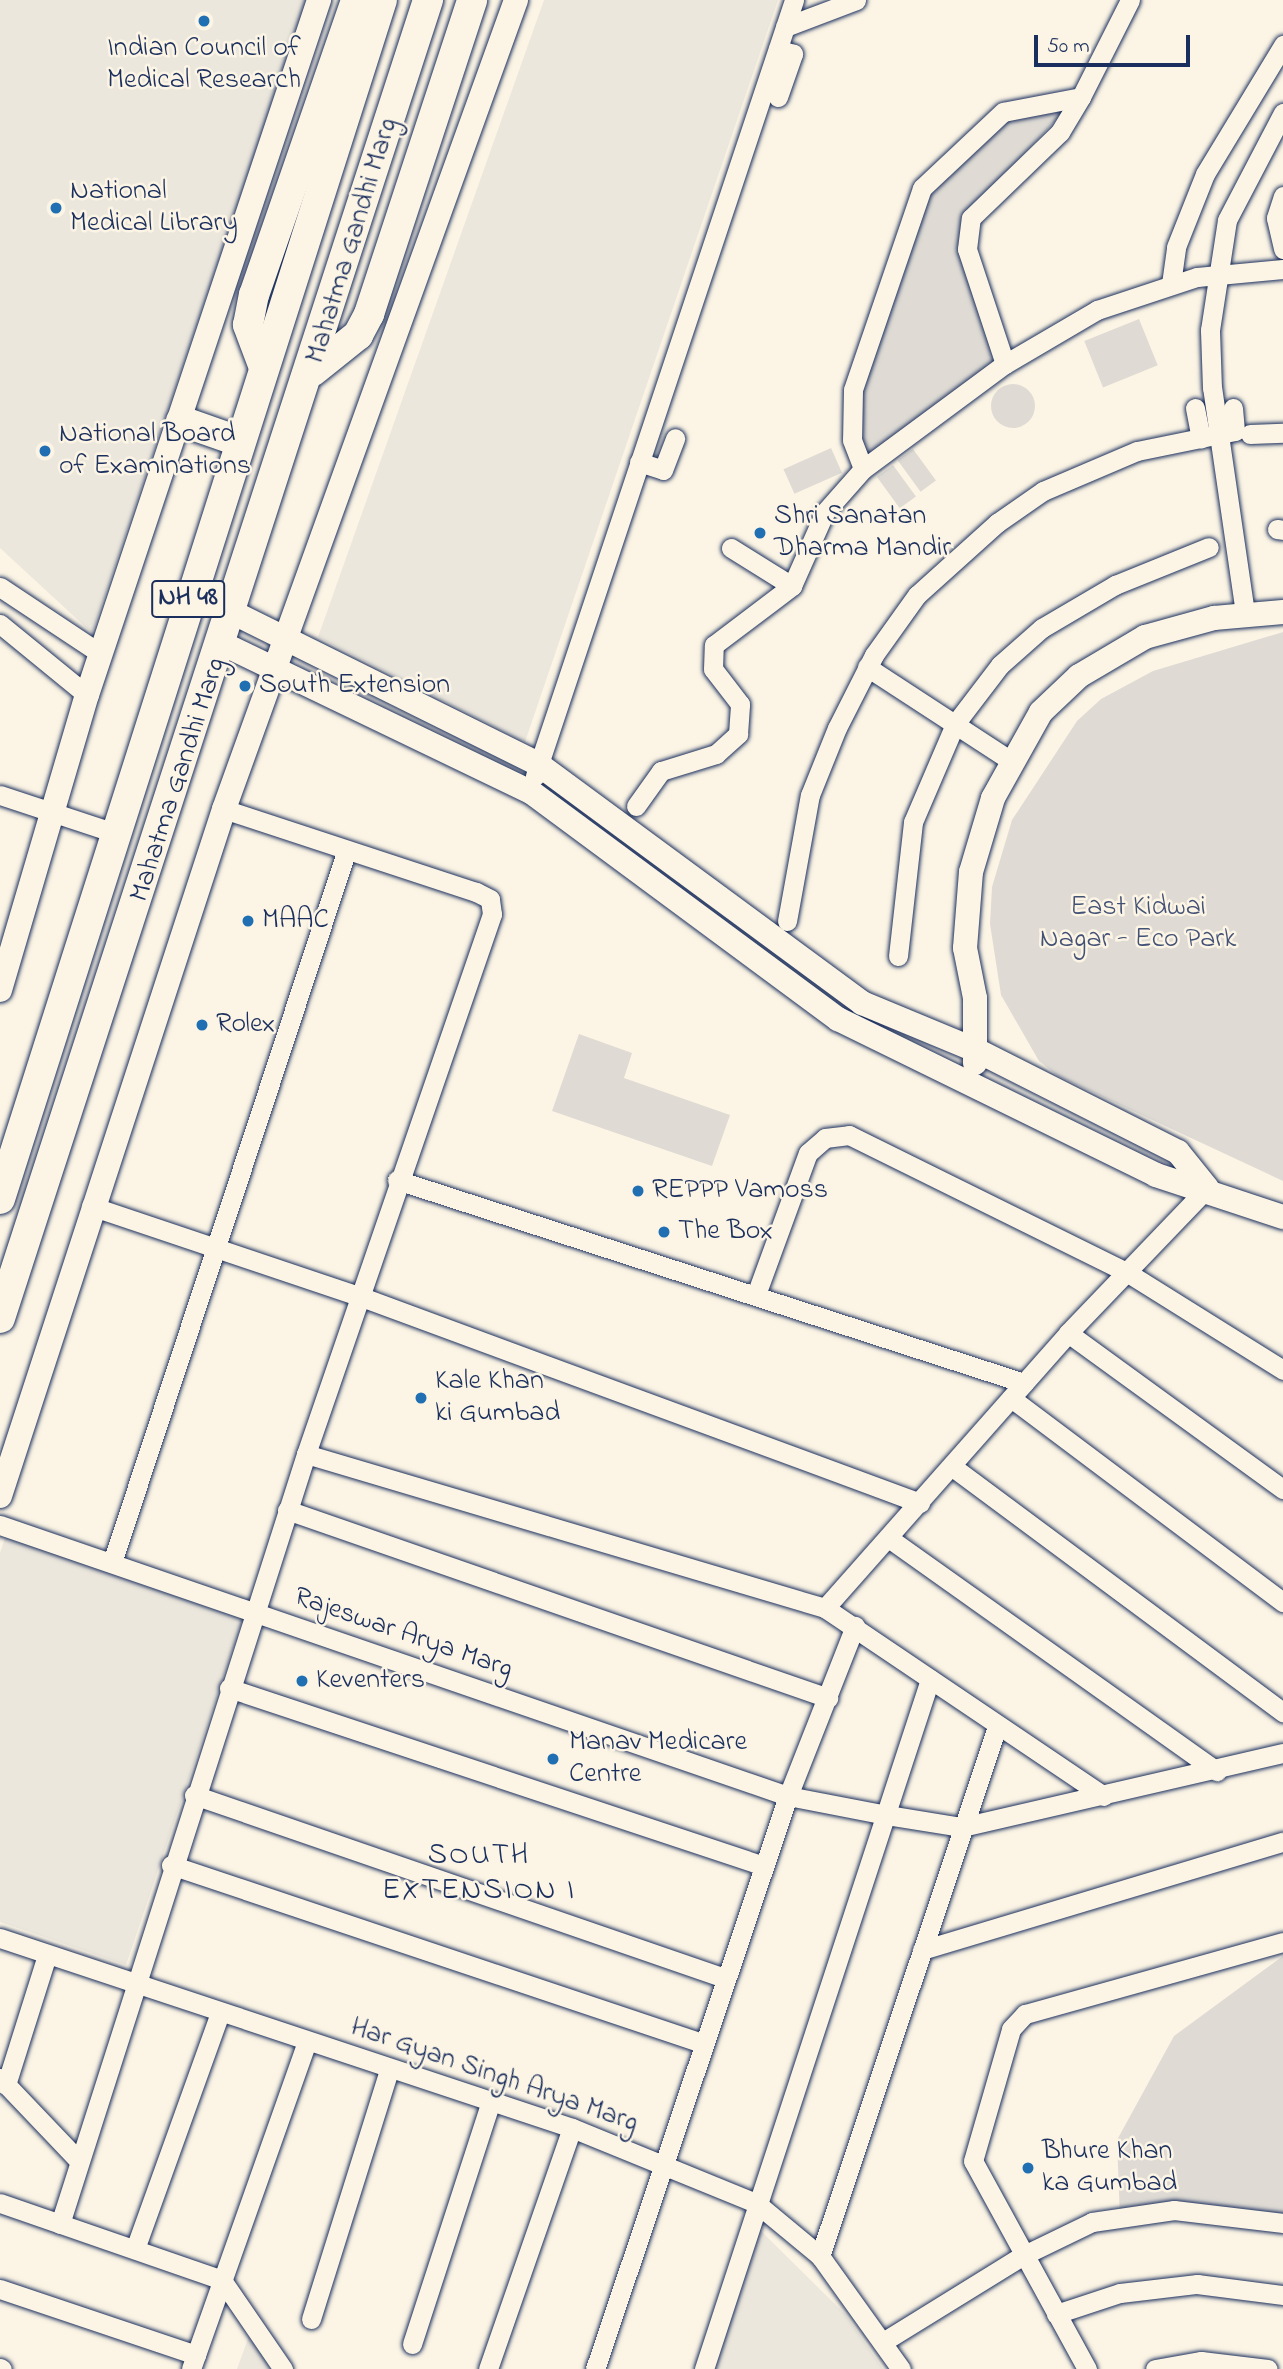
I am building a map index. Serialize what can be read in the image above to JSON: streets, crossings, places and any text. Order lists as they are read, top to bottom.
{
  "streets": {
    "main road": ["Mahatma Gandhi Marg", "NH 48"],
    "street": ["Rajeswar Arya Marg", "Har Gyan Singh Arya Marg"]
  },
  "districts": ["SOUTH EXTENSION I"],
  "parks": ["East Kidwai Nagar - Eco Park"],
  "places": [
    "Indian Council of Medical Research",
    "National Medical Library",
    "National Board of Examinations",
    "Shri Sanatan Dharma Mandir",
    "South Extension",
    "MAAC",
    "Rolex",
    "REPPP Vamoss",
    "The Box",
    "Kale Khan ki Gumbad",
    "Keventers",
    "Manav Medicare Centre",
    "Bhure Khan ka Gumbad"
  ],
  "scale_bar": "50 m"
}
